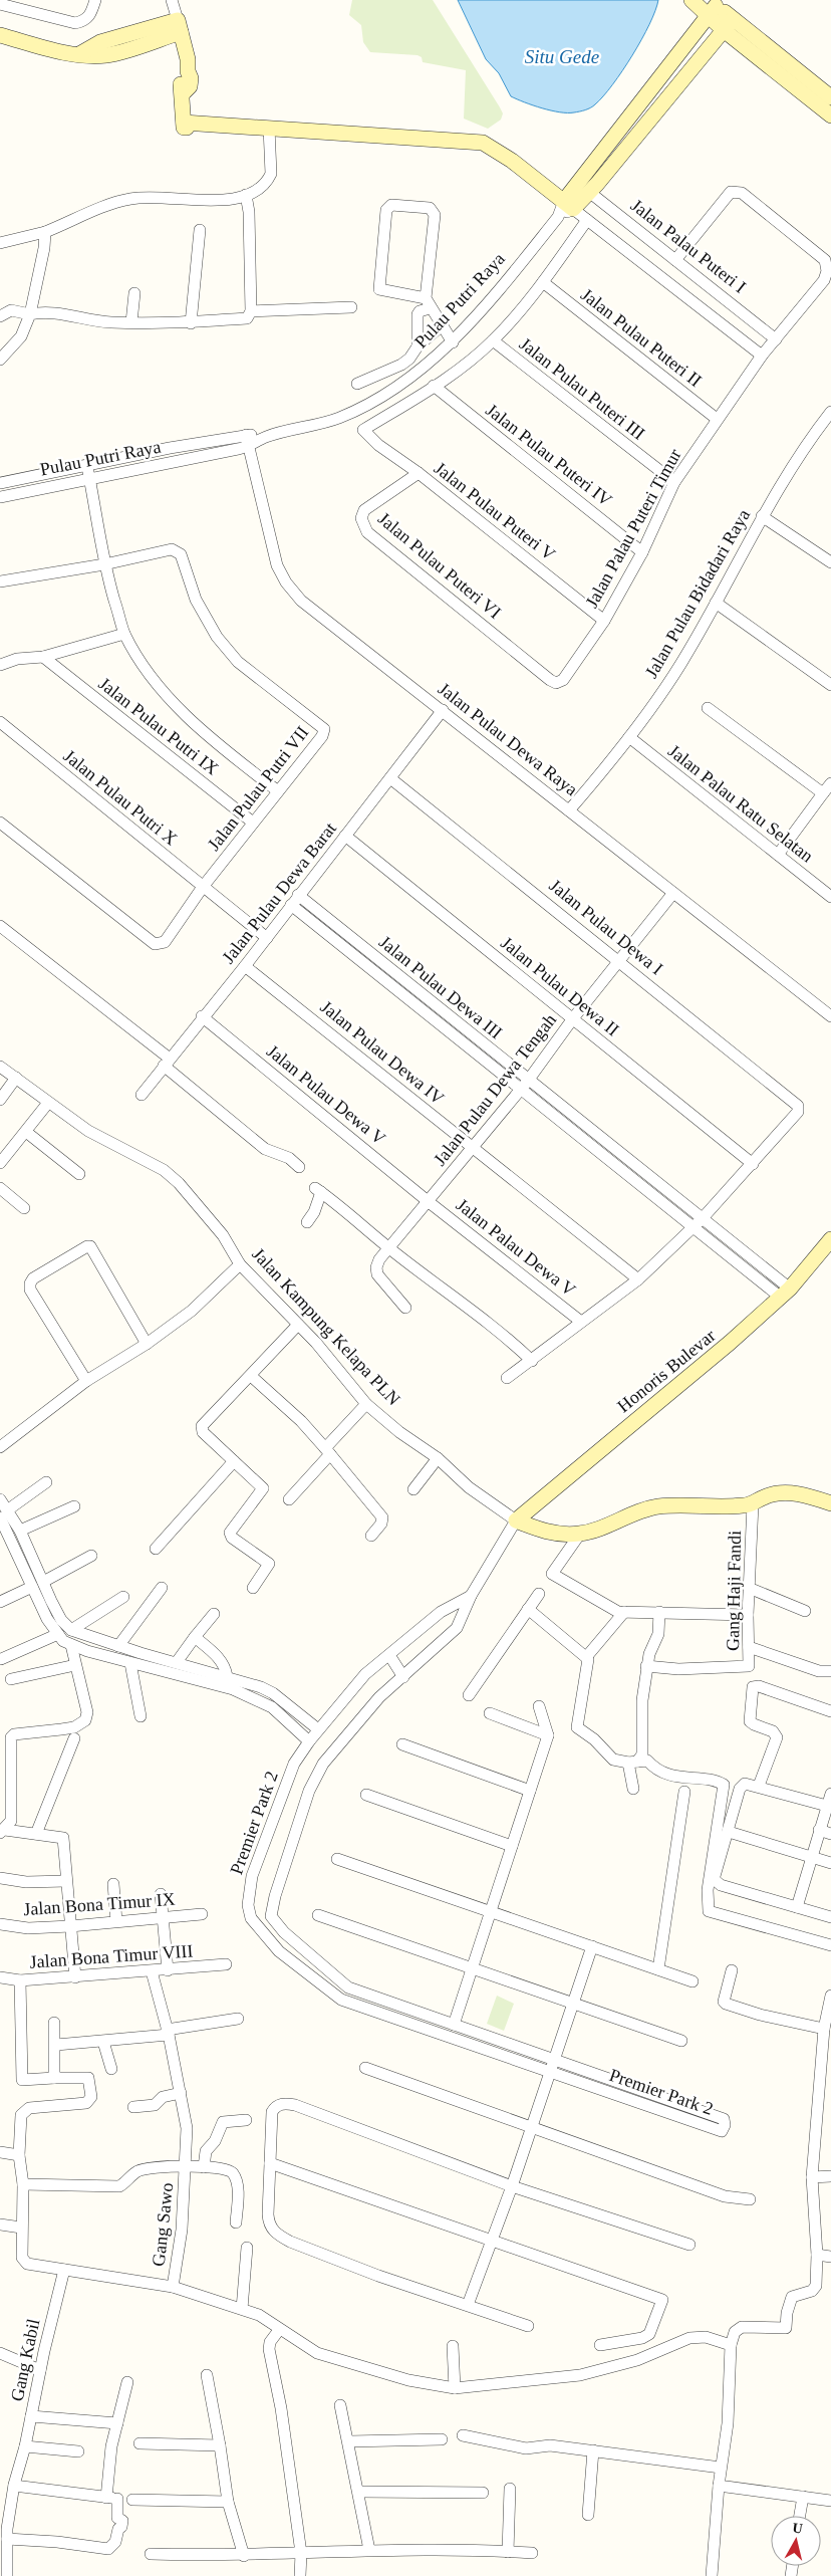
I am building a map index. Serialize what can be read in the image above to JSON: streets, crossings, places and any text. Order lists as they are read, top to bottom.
{
  "streets": {
    "street": [
      "Jalan Palau Puteri I",
      "Pulau Putri Raya",
      "Jalan Pulau Puteri II",
      "Jalan Pulau Puteri III",
      "Jalan Pulau Puteri IV",
      "Jalan Pulau Puteri V",
      "Jalan Palau Puteri Timur",
      "Jalan Pulau Puteri VI",
      "Jalan Pulau Bidadari Raya",
      "Jalan Pulau Putri IX",
      "Jalan Pulau Dewa Raya",
      "Jalan Pulau Putri VII",
      "Jalan Pulau Putri X",
      "Jalan Palau Ratu Selatan",
      "Jalan Pulau Dewa Barat",
      "Jalan Pulau Dewa I",
      "Jalan Pulau Dewa II",
      "Jalan Pulau Dewa III",
      "Jalan Pulau Dewa IV",
      "Jalan Pulau Dewa Tengah",
      "Jalan Pulau Dewa V",
      "Jalan Palau Dewa V",
      "Jalan Kampung Kelapa PLN",
      "Honoris Bulevar",
      "Gang Haji Fandi",
      "Premier Park 2",
      "Jalan Bona Timur IX",
      "Jalan Bona Timur VIII",
      "Gang Sawo",
      "Gang Kabil"
    ]
  },
  "crossings": [
    ["Jalan Palau Puteri I", "Pulau Putri Raya"],
    ["Jalan Palau Puteri I", "Jalan Palau Puteri Timur"],
    ["Pulau Putri Raya", "Jalan Pulau Dewa Raya"],
    ["Jalan Pulau Puteri II", "Jalan Palau Puteri Timur"],
    ["Jalan Pulau Puteri III", "Jalan Palau Puteri Timur"],
    ["Jalan Pulau Puteri IV", "Jalan Pulau Puteri V"],
    ["Jalan Pulau Puteri IV", "Jalan Palau Puteri Timur"],
    ["Jalan Pulau Puteri V", "Jalan Palau Puteri Timur"],
    ["Jalan Pulau Puteri V", "Jalan Pulau Puteri VI"],
    ["Jalan Palau Puteri Timur", "Jalan Pulau Puteri VI"],
    ["Jalan Pulau Bidadari Raya", "Jalan Pulau Dewa Raya"],
    ["Jalan Pulau Bidadari Raya", "Jalan Palau Ratu Selatan"],
    ["Jalan Pulau Putri IX", "Jalan Pulau Putri VII"],
    ["Jalan Pulau Dewa Raya", "Jalan Pulau Dewa Barat"],
    ["Jalan Pulau Dewa Raya", "Jalan Pulau Dewa Tengah"],
    ["Jalan Pulau Putri VII", "Jalan Pulau Putri X"],
    ["Jalan Pulau Putri X", "Jalan Pulau Dewa Barat"],
    ["Jalan Pulau Dewa Barat", "Jalan Pulau Dewa I"],
    ["Jalan Pulau Dewa Barat", "Jalan Pulau Dewa II"],
    ["Jalan Pulau Dewa Barat", "Jalan Pulau Dewa III"],
    ["Jalan Pulau Dewa Barat", "Jalan Pulau Dewa IV"],
    ["Jalan Pulau Dewa Barat", "Jalan Pulau Dewa V"],
    ["Jalan Pulau Dewa I", "Jalan Pulau Dewa II"],
    ["Jalan Pulau Dewa I", "Jalan Pulau Dewa Tengah"],
    ["Jalan Pulau Dewa II", "Jalan Pulau Dewa Tengah"],
    ["Jalan Pulau Dewa III", "Jalan Pulau Dewa Tengah"],
    ["Jalan Pulau Dewa III", "Honoris Bulevar"],
    ["Jalan Pulau Dewa IV", "Jalan Pulau Dewa Tengah"],
    ["Jalan Pulau Dewa Tengah", "Jalan Pulau Dewa V"],
    ["Jalan Pulau Dewa Tengah", "Jalan Palau Dewa V"],
    ["Jalan Pulau Dewa V", "Jalan Palau Dewa V"],
    ["Jalan Kampung Kelapa PLN", "Honoris Bulevar"],
    ["Jalan Kampung Kelapa PLN", "Gang Haji Fandi"],
    ["Jalan Kampung Kelapa PLN", "Premier Park 2"],
    ["Honoris Bulevar", "Premier Park 2"],
    ["Jalan Bona Timur VIII", "Gang Sawo"]
  ],
  "water": ["Situ Gede"],
  "north": "top"
}
